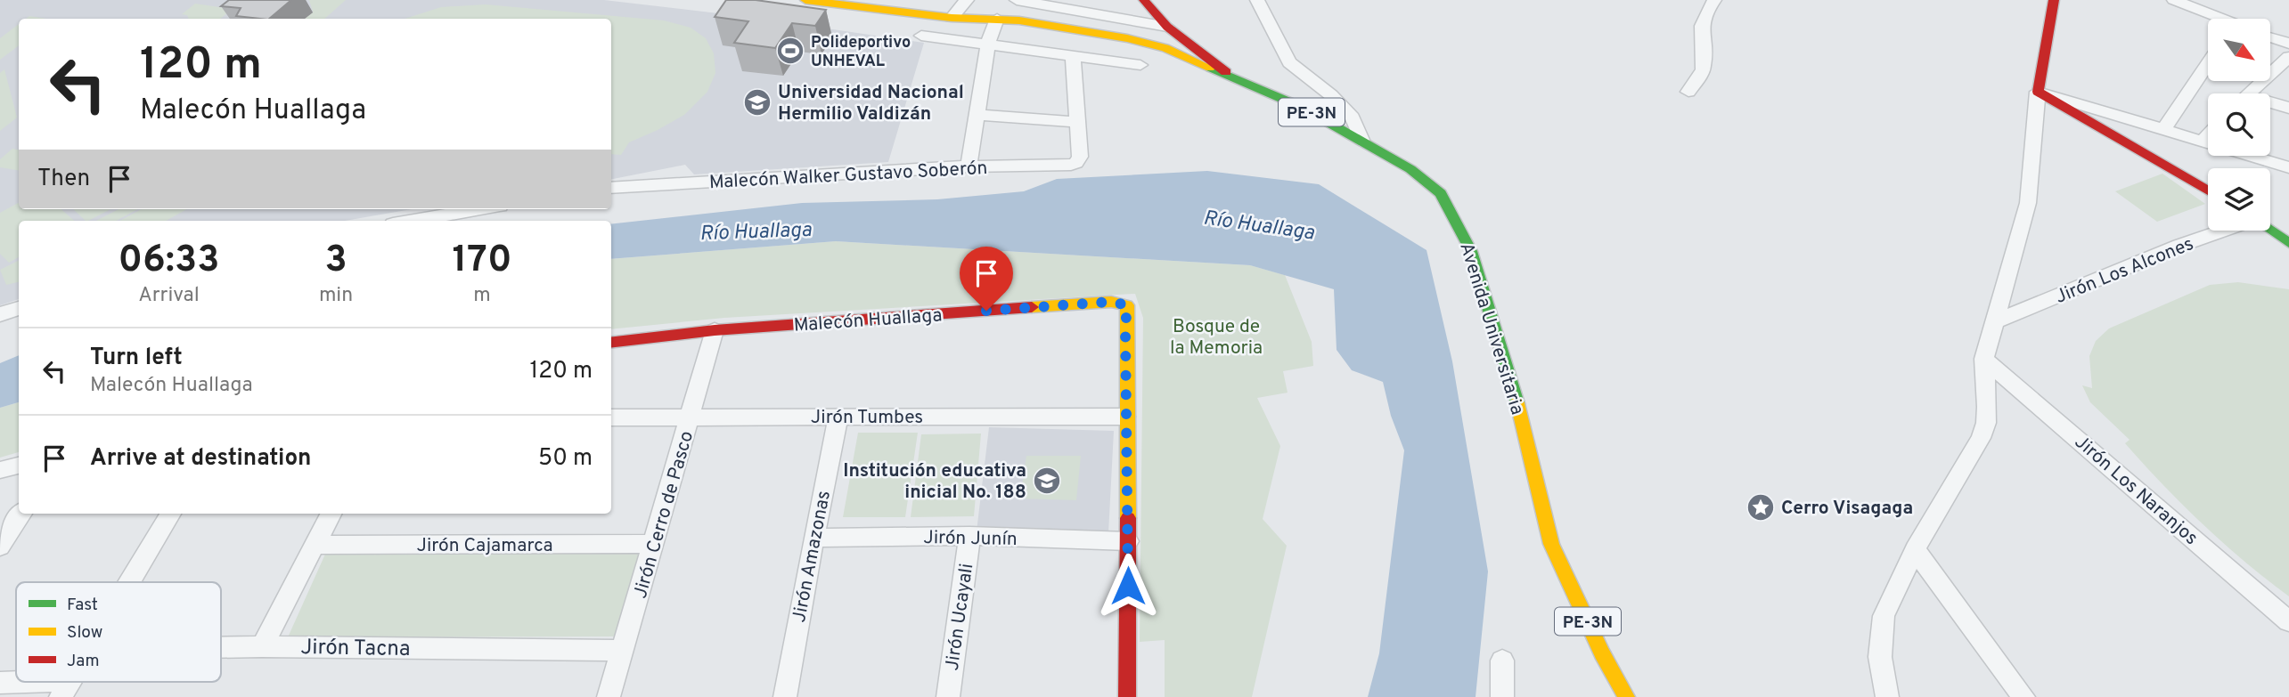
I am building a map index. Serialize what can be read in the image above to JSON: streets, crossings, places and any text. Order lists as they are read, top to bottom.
{
  "streets": {
    "main road": ["PE-3N", "Malecón Huallaga", "Avenida Universitaria"],
    "street": [
      "Malecón Walker Gustavo Soberón",
      "Jirón Los Alcones",
      "Jirón Tumbes",
      "Jirón Los Naranjos",
      "Jirón Cerro de Pasco",
      "Jirón Junín",
      "Jirón Cajamarca",
      "Jirón Amazonas",
      "Jirón Ucayali",
      "Jirón Tacna"
    ]
  },
  "crossings": [
    ["Malecón Huallaga", "Jirón Tumbes"],
    ["Malecón Huallaga", "Jirón Cerro de Pasco"],
    ["Jirón Tumbes", "Jirón Cerro de Pasco"],
    ["Jirón Tumbes", "Jirón Amazonas"],
    ["Jirón Cerro de Pasco", "Jirón Cajamarca"],
    ["Jirón Cerro de Pasco", "Jirón Tacna"],
    ["Jirón Junín", "Jirón Amazonas"],
    ["Jirón Junín", "Jirón Ucayali"]
  ],
  "water": ["Río Huallaga"],
  "parks": ["Bosque de la Memoria"],
  "places": {
    "sports": ["Polideportivo UNHEVAL"],
    "school or university": ["Universidad Nacional Hermilio Valdizán", "Institución educativa inicial No. 188"],
    "place": ["Cerro Visagaga"]
  },
  "legend": ["Fast", "Slow", "Jam"],
  "north": "bottom right",
  "page": {
    "turn": ["120 m", "Malecón Huallaga"],
    "then": "Then",
    "eta": [
      "06:33",
      "Arrival",
      "3",
      "min",
      "170",
      "m"
    ],
    "list": [
      {
        "name": "Turn left",
        "note": "Malecón Huallaga",
        "value": "120 m"
      },
      {
        "name": "Arrive at destination",
        "value": "50 m"
      }
    ]
  }
}
